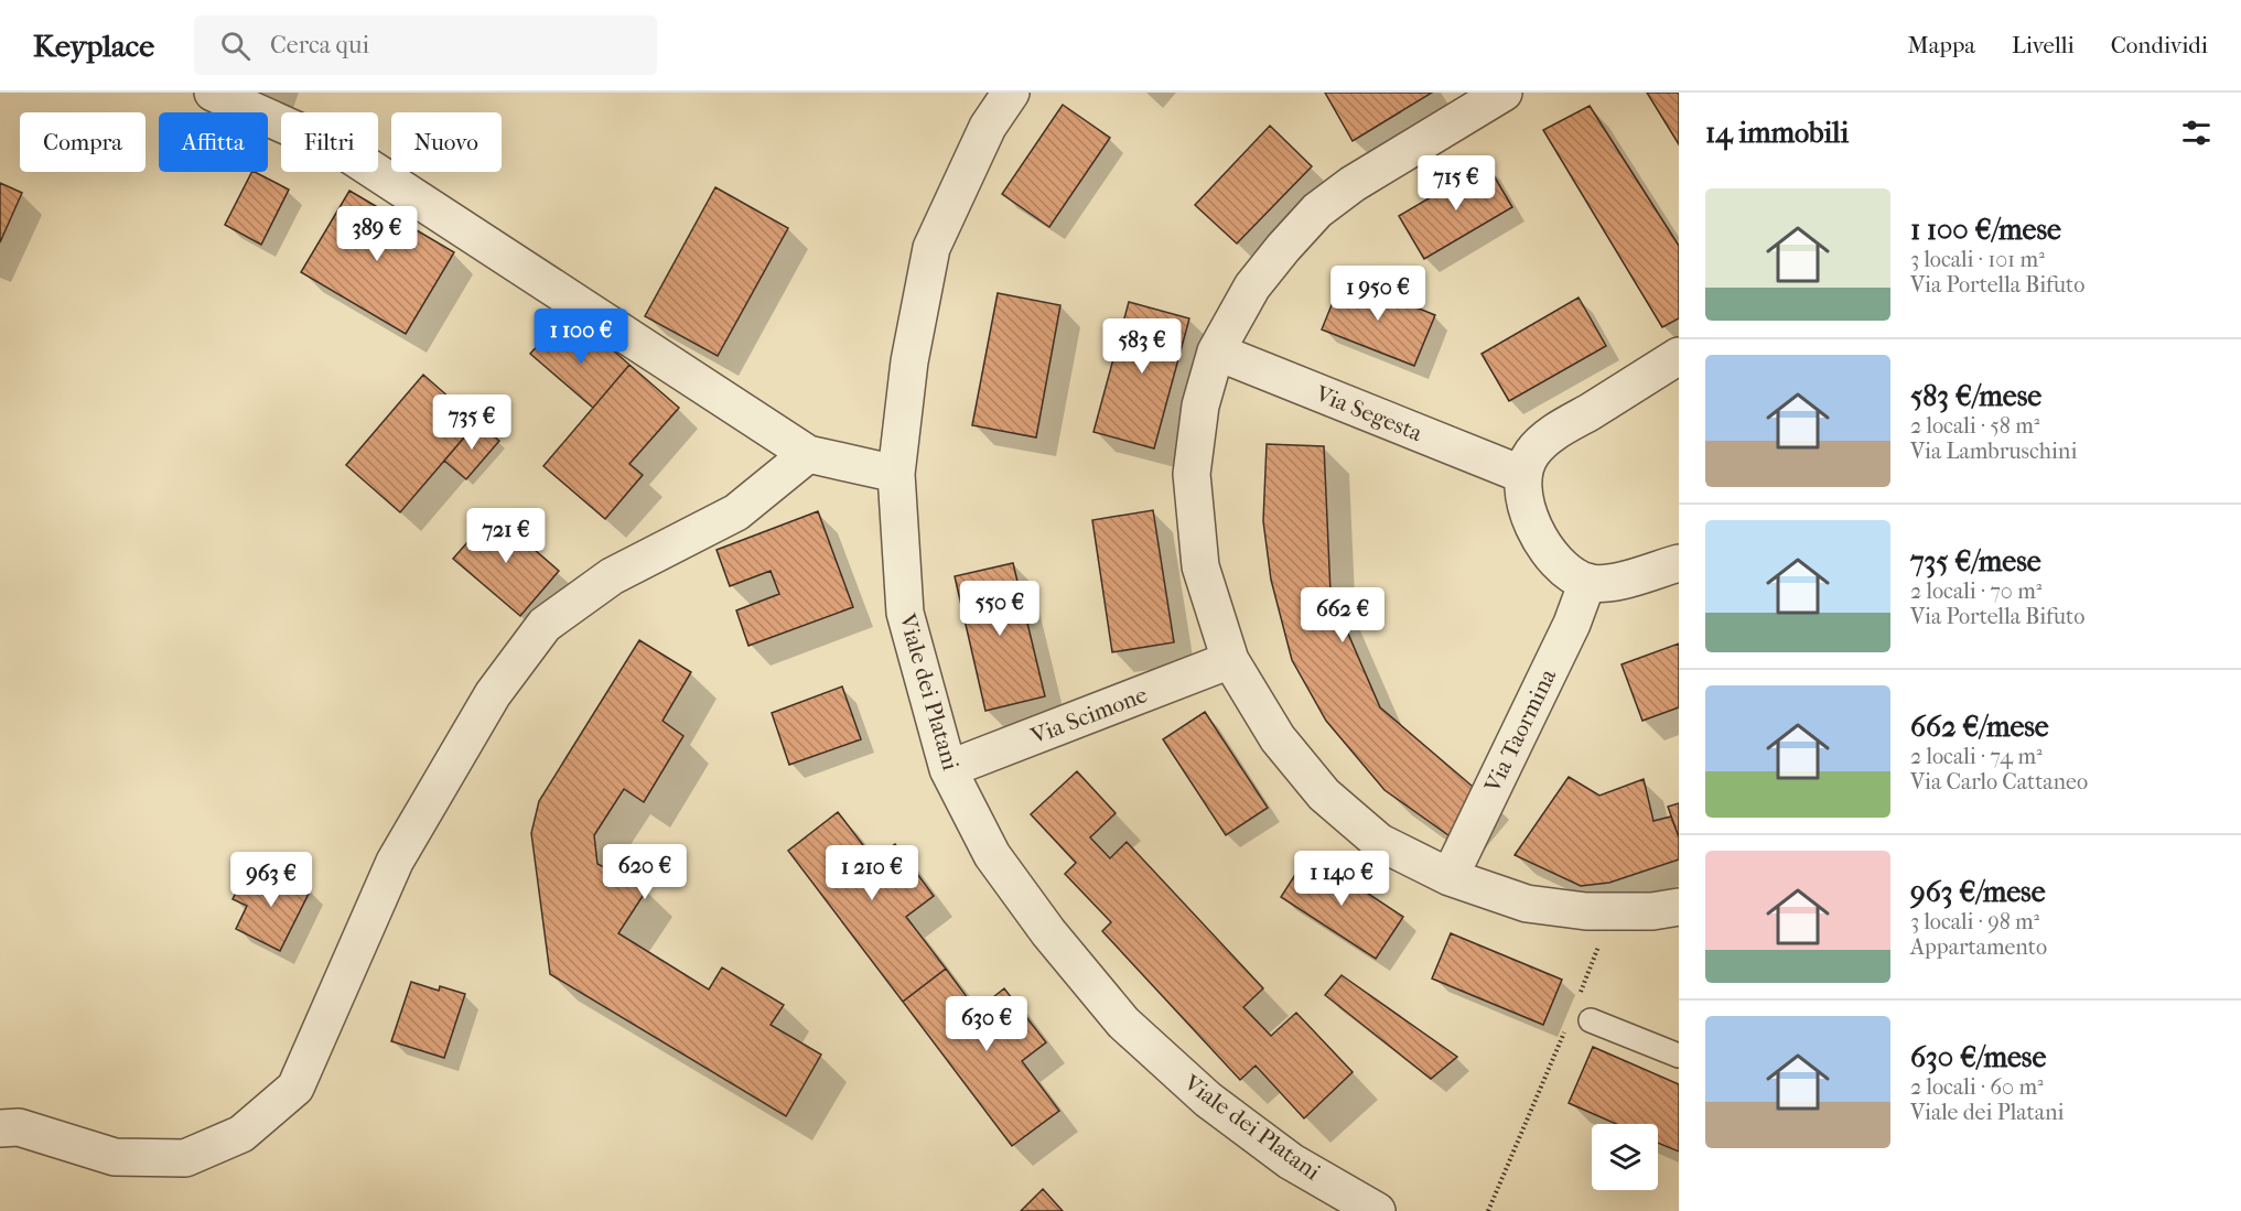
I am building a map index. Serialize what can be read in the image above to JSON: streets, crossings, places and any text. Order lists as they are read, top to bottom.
{
  "streets": {
    "street": [
      "Via Segesta",
      "Viale dei Platani",
      "Via Scimone",
      "Via Taormina"
    ]
  },
  "crossings": [
    ["Viale dei Platani", "Via Scimone"]
  ],
  "page": {
    "header": "Keyplace",
    "search": "Cerca qui",
    "nav": ["Mappa", "Livelli", "Condividi"],
    "heading": "14 immobili",
    "chip": [
      "Compra",
      "Affitta",
      "Filtri",
      "Nuovo"
    ],
    "price": [
      "715 €",
      "389 €",
      "1 950 €",
      "1 100 €",
      "583 €",
      "735 €",
      "721 €",
      "550 €",
      "662 €",
      "620 €",
      "1 210 €",
      "1 140 €",
      "963 €",
      "630 €"
    ],
    "list": [
      {
        "name": "1 100 €/mese",
        "note": "3 locali · 101 m² · Via Portella Bifuto"
      },
      {
        "name": "583 €/mese",
        "note": "2 locali · 58 m² · Via Lambruschini"
      },
      {
        "name": "735 €/mese",
        "note": "2 locali · 70 m² · Via Portella Bifuto"
      },
      {
        "name": "662 €/mese",
        "note": "2 locali · 74 m² · Via Carlo Cattaneo"
      },
      {
        "name": "963 €/mese",
        "note": "3 locali · 98 m² · Appartamento"
      },
      {
        "name": "630 €/mese",
        "note": "2 locali · 60 m² · Viale dei Platani"
      }
    ]
  }
}
